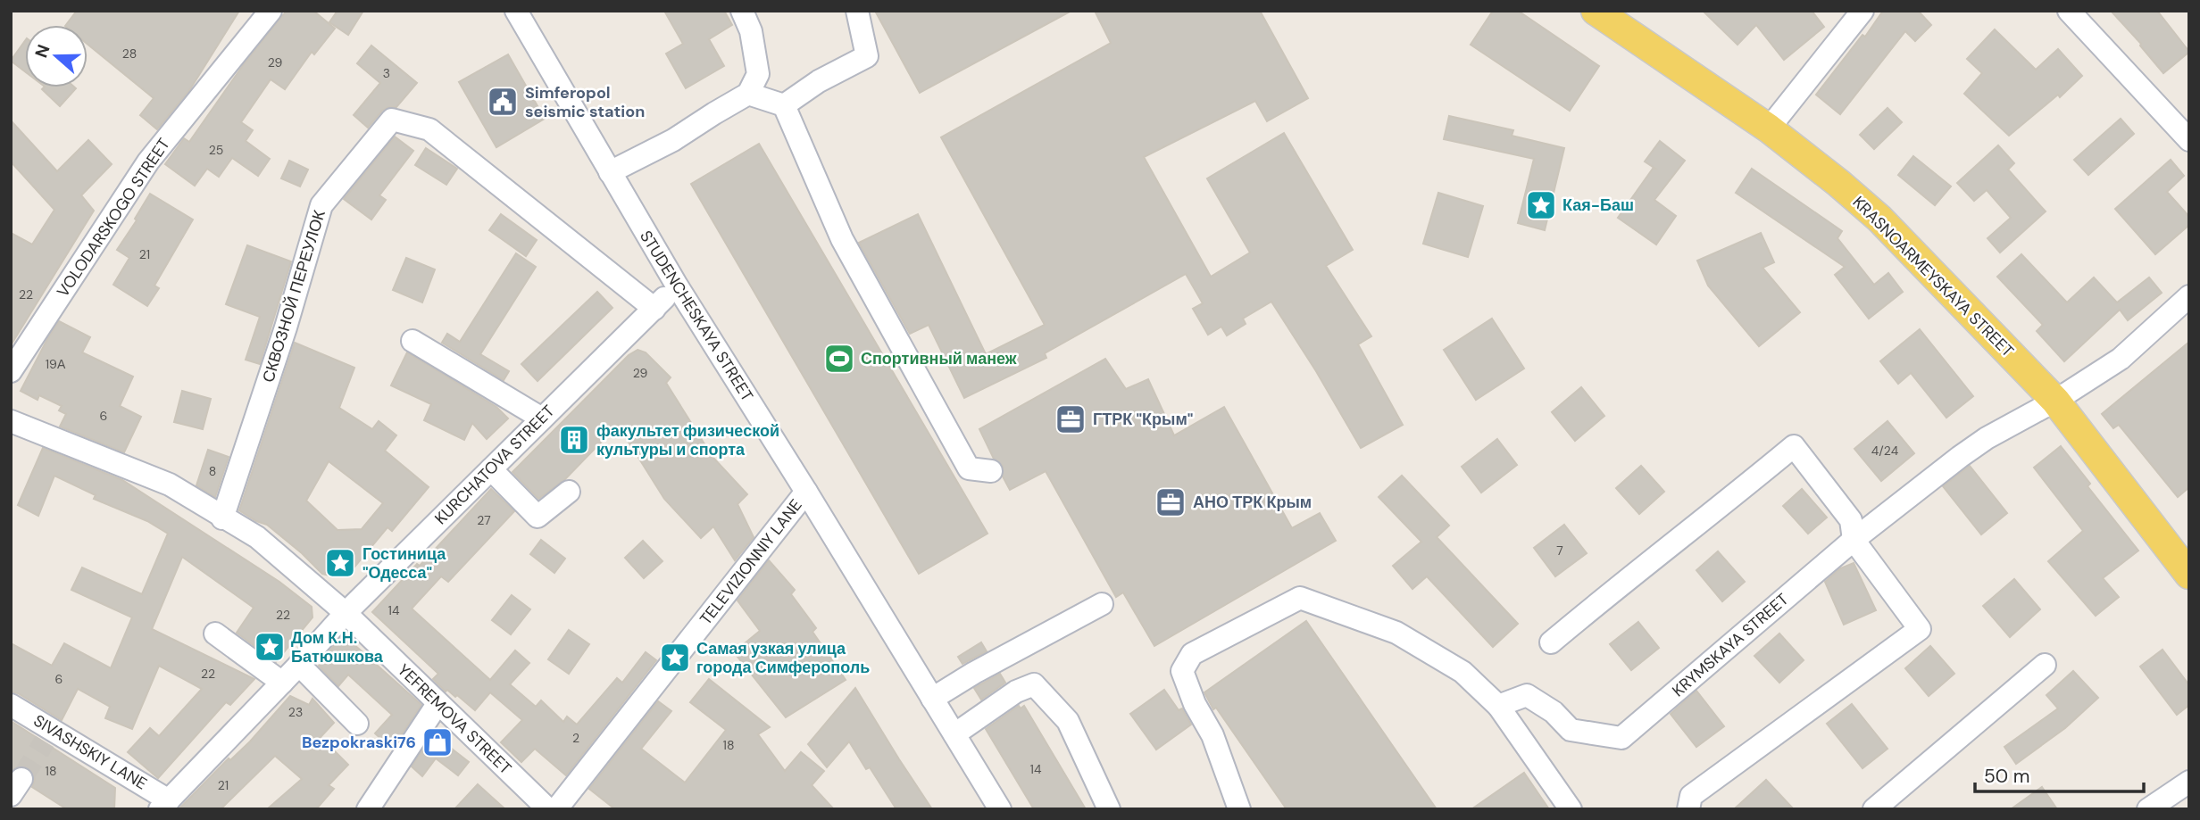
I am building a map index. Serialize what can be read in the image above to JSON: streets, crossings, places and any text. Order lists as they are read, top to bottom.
{
  "streets": {
    "main road": ["KRASNOARMEYSKAYA STREET"],
    "street": [
      "VOLODARSKOGO STREET",
      "СКВОЗНОЙ ПЕРЕУЛОК",
      "STUDENCHESKAYA STREET",
      "KURCHATOVA STREET",
      "TELEVIZIONNIY LANE",
      "KRYMSKAYA STREET",
      "YEFREMOVA STREET",
      "SIVASHSKIY LANE"
    ]
  },
  "crossings": [
    ["KRASNOARMEYSKAYA STREET", "KRYMSKAYA STREET"],
    ["СКВОЗНОЙ ПЕРЕУЛОК", "KURCHATOVA STREET"],
    ["СКВОЗНОЙ ПЕРЕУЛОК", "YEFREMOVA STREET"],
    ["STUDENCHESKAYA STREET", "KURCHATOVA STREET"],
    ["STUDENCHESKAYA STREET", "TELEVIZIONNIY LANE"],
    ["KURCHATOVA STREET", "YEFREMOVA STREET"],
    ["KURCHATOVA STREET", "SIVASHSKIY LANE"]
  ],
  "places": {
    "public building": ["Simferopol seismic station"],
    "place": [
      "Кая-Баш",
      "Гостиница \"Одесса\"",
      "Дом К.Н. Батюшкова",
      "Самая узкая улица города Симферополь"
    ],
    "sports": ["Спортивный манеж"],
    "office": ["ГТРК \"Крым\"", "АНО ТРК Крым"],
    "building": ["факультет физической культуры и спорта"],
    "shop": ["Bezpokraski76"]
  },
  "house_numbers": [
    "28",
    "29",
    "3",
    "25",
    "21",
    "22",
    "19А",
    "29",
    "6",
    "4/24",
    "8",
    "27",
    "7",
    "14",
    "22",
    "22",
    "6",
    "23",
    "2",
    "18",
    "14",
    "18",
    "21"
  ],
  "scale_bar": "50 m",
  "north": "left"
}
